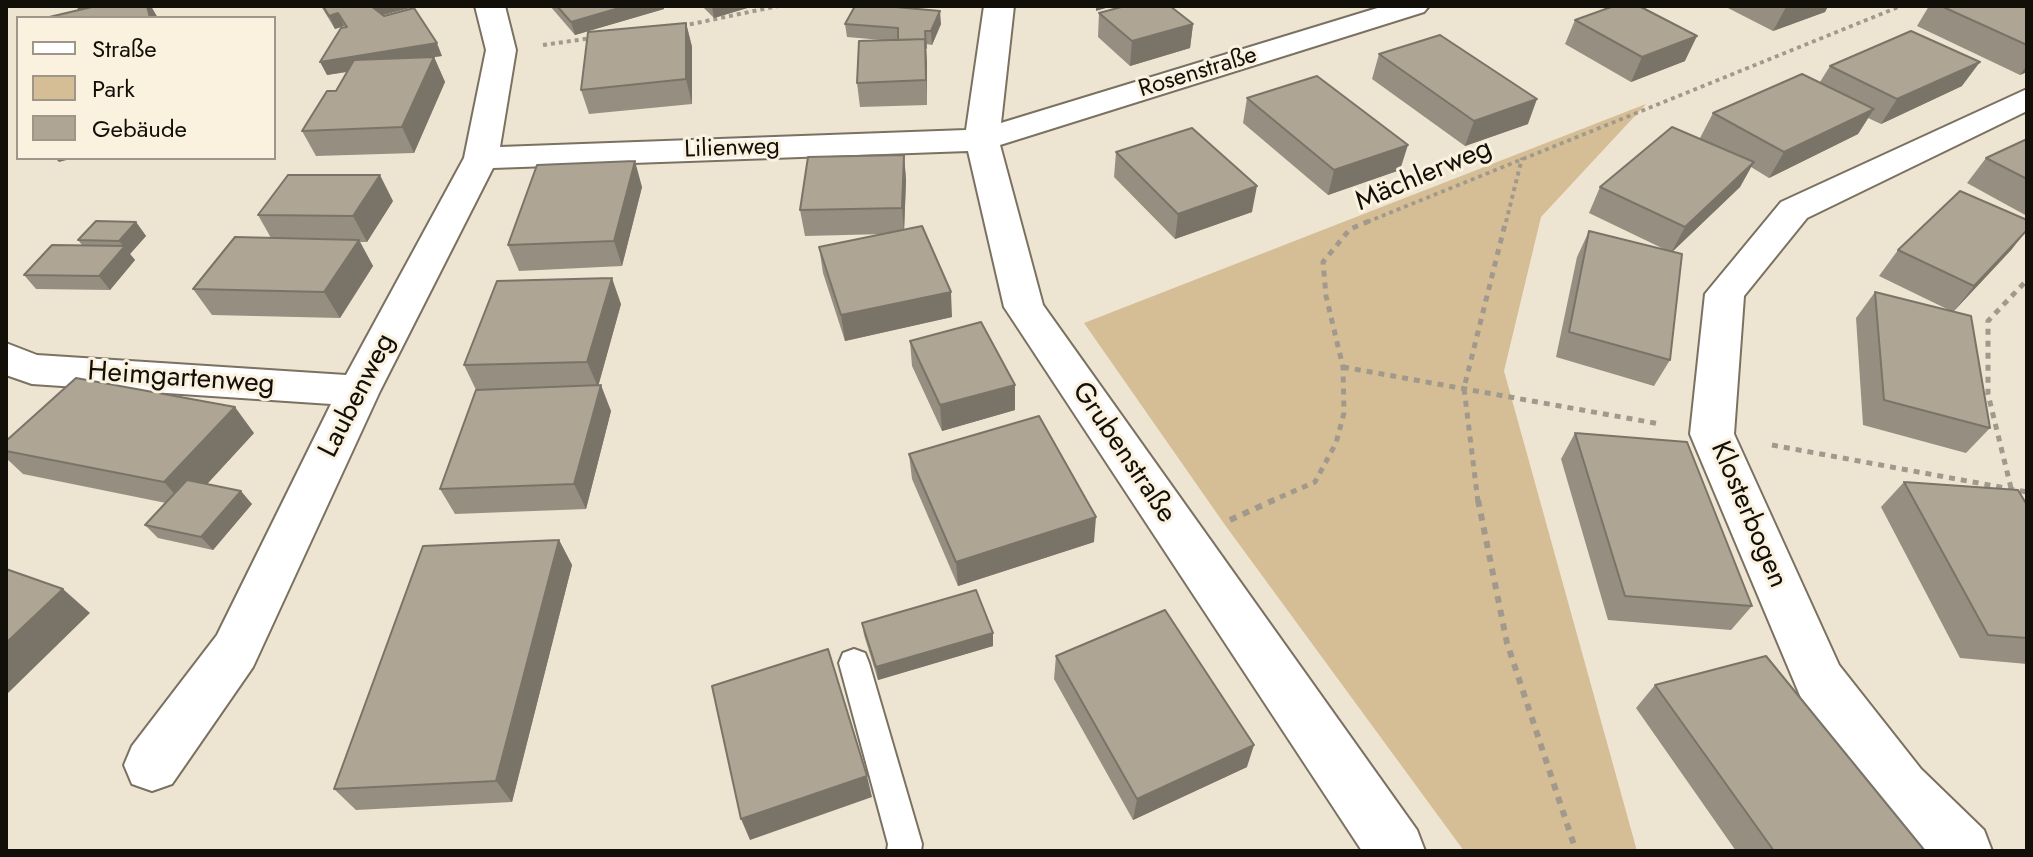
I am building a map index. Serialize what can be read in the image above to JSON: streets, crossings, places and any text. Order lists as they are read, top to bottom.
{
  "streets": {
    "street": [
      "Rosenstraße",
      "Lilienweg",
      "Heimgartenweg",
      "Laubenweg",
      "Grubenstraße",
      "Klosterbogen"
    ],
    "path": ["Mächlerweg"]
  },
  "crossings": [
    ["Rosenstraße", "Lilienweg"],
    ["Rosenstraße", "Grubenstraße"],
    ["Lilienweg", "Laubenweg"],
    ["Lilienweg", "Grubenstraße"],
    ["Mächlerweg", "Grubenstraße"],
    ["Heimgartenweg", "Laubenweg"]
  ],
  "legend": ["Straße", "Park", "Gebäude"]
}
